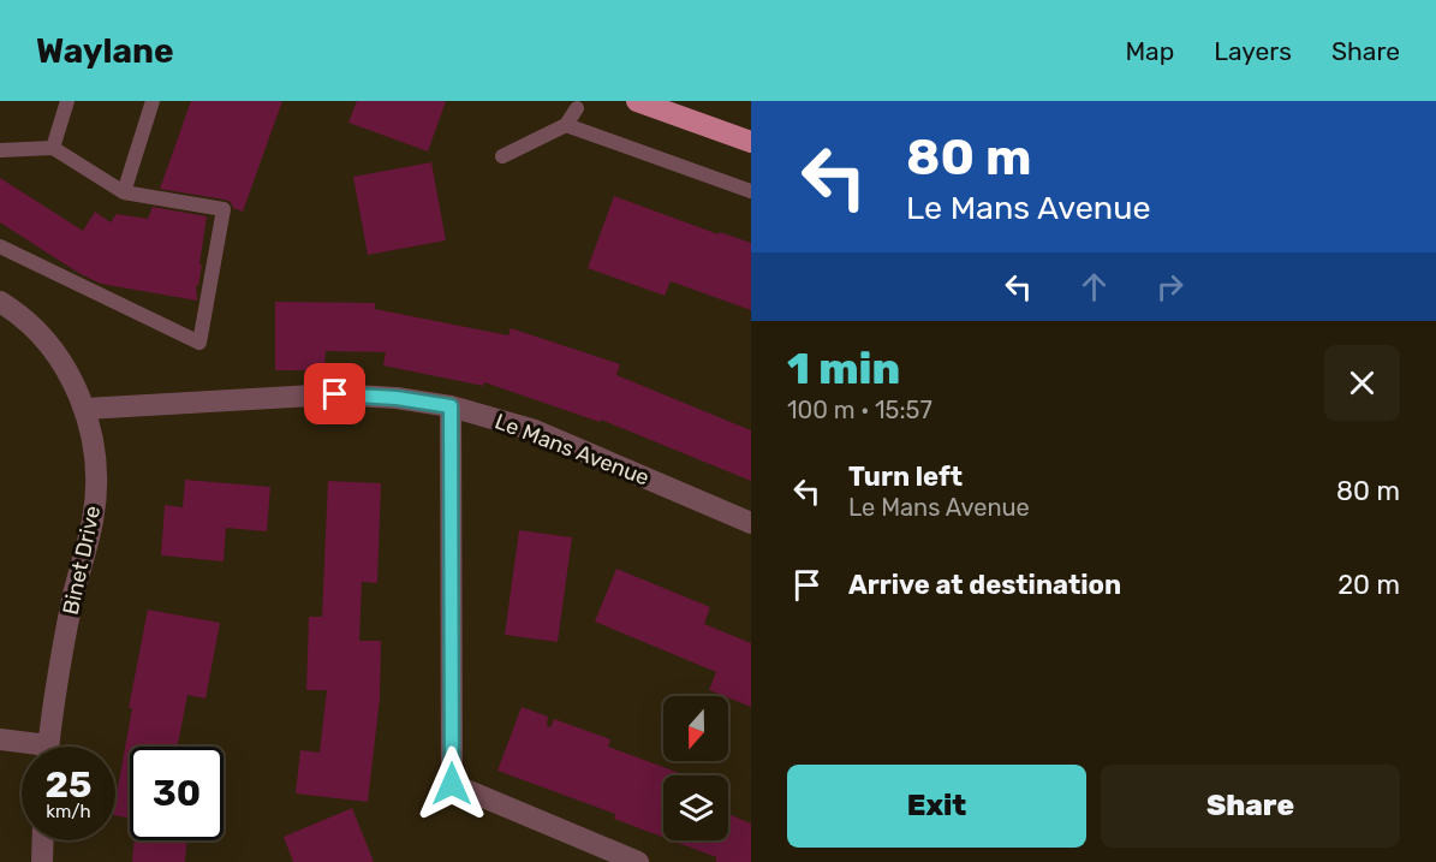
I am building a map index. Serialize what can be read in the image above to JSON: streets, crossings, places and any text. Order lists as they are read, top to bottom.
{
  "streets": {
    "street": ["Le Mans Avenue", "Binet Drive"]
  },
  "crossings": [
    ["Le Mans Avenue", "Binet Drive"]
  ],
  "north": "bottom",
  "page": {
    "header": "Waylane",
    "nav": ["Map", "Layers", "Share"],
    "turn": ["80 m", "Le Mans Avenue"],
    "heading": ["1 min", "100 m · 15:57"],
    "list": [
      {
        "name": "Turn left",
        "note": "Le Mans Avenue",
        "value": "80 m"
      },
      {
        "name": "Arrive at destination",
        "value": "20 m"
      }
    ],
    "speed": "25 km/h",
    "limit": "30",
    "buttons": ["Exit", "Share"]
  }
}
